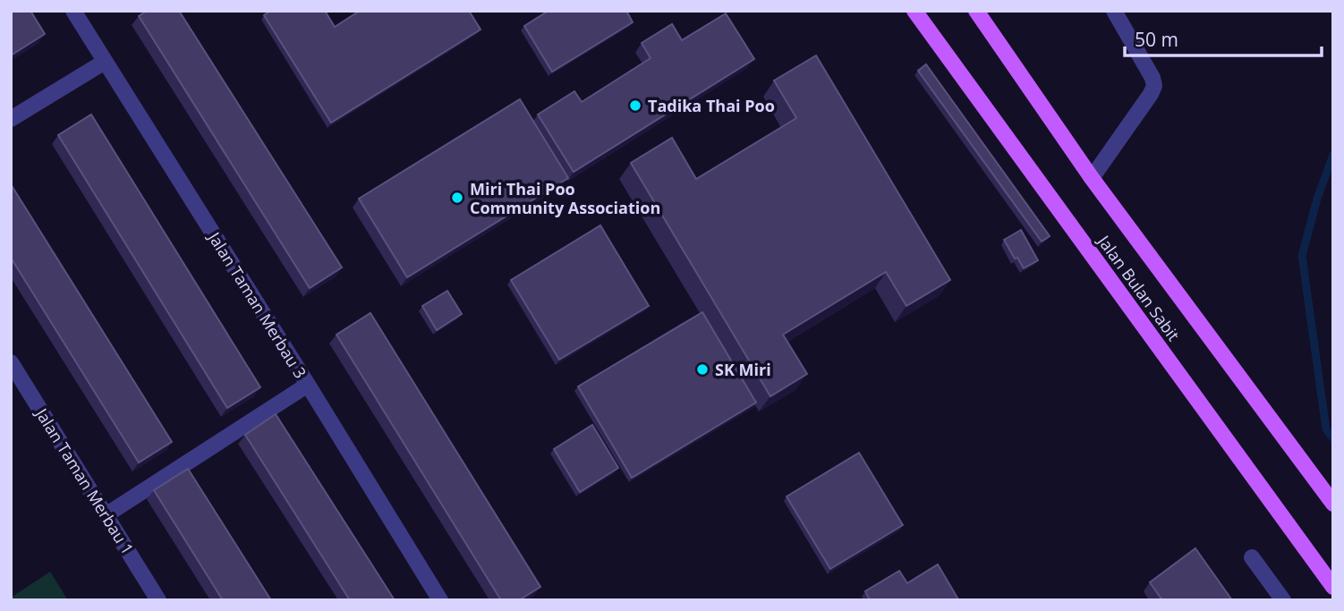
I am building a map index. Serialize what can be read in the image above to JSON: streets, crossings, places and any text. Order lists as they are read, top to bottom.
{
  "streets": {
    "main road": ["Jalan Bulan Sabit"],
    "street": ["Jalan Taman Merbau 3", "Jalan Taman Merbau 1"]
  },
  "places": ["Tadika Thai Poo", "Miri Thai Poo Community Association", "SK Miri"],
  "scale_bar": "50 m"
}
